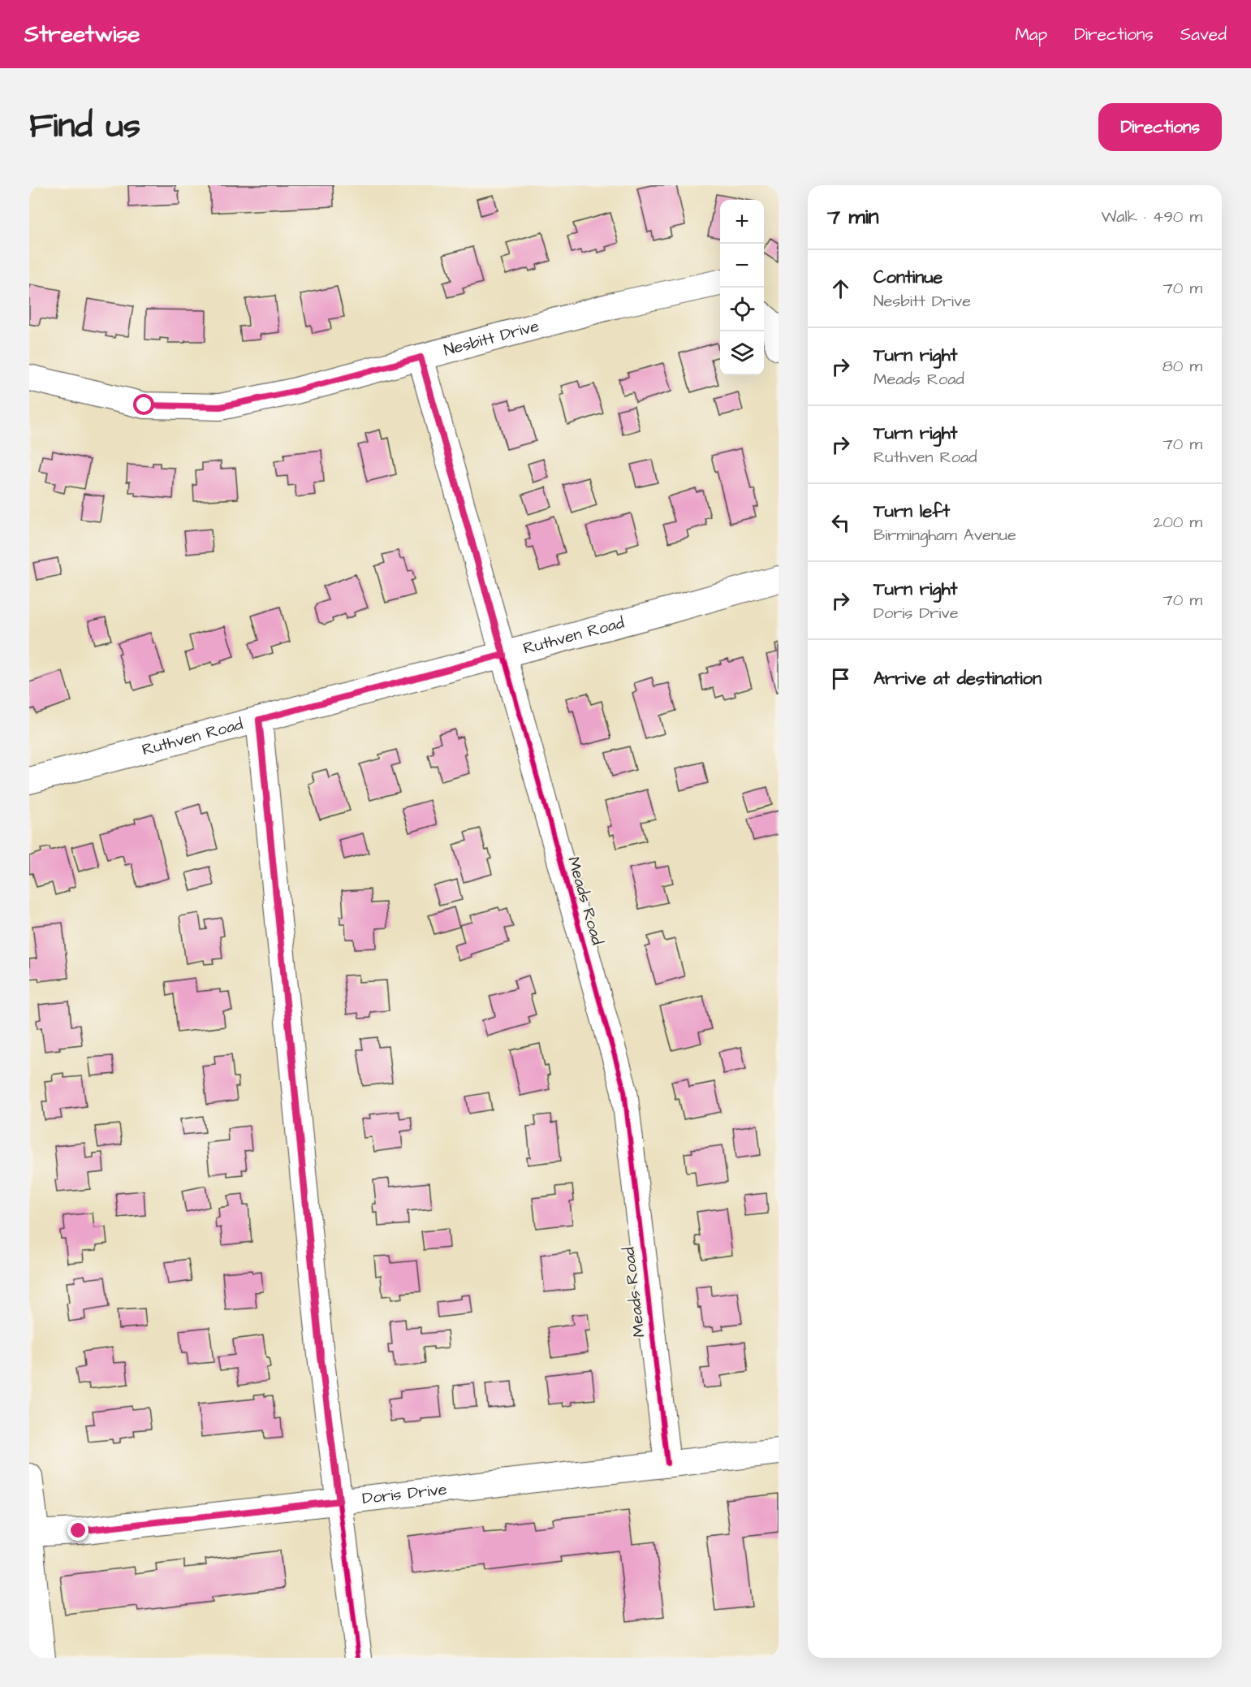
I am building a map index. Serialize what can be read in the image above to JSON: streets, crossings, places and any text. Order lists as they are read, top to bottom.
{
  "streets": {
    "street": [
      "Nesbitt Drive",
      "Ruthven Road",
      "Meads Road",
      "Doris Drive"
    ]
  },
  "crossings": [
    ["Nesbitt Drive", "Meads Road"],
    ["Ruthven Road", "Meads Road"],
    ["Meads Road", "Doris Drive"]
  ],
  "page": {
    "header": "Streetwise",
    "nav": ["Map", "Directions", "Saved"],
    "title": "Find us",
    "buttons": "Directions",
    "heading": ["7 min", "Walk · 490 m"],
    "map_buttons": ["+", "−"],
    "list": [
      ["Continue", "Nesbitt Drive", "70 m"],
      ["Turn right", "Meads Road", "80 m"],
      ["Turn right", "Ruthven Road", "70 m"],
      ["Turn left", "Birmingham Avenue", "200 m"],
      ["Turn right", "Doris Drive", "70 m"],
      "Arrive at destination"
    ]
  }
}
